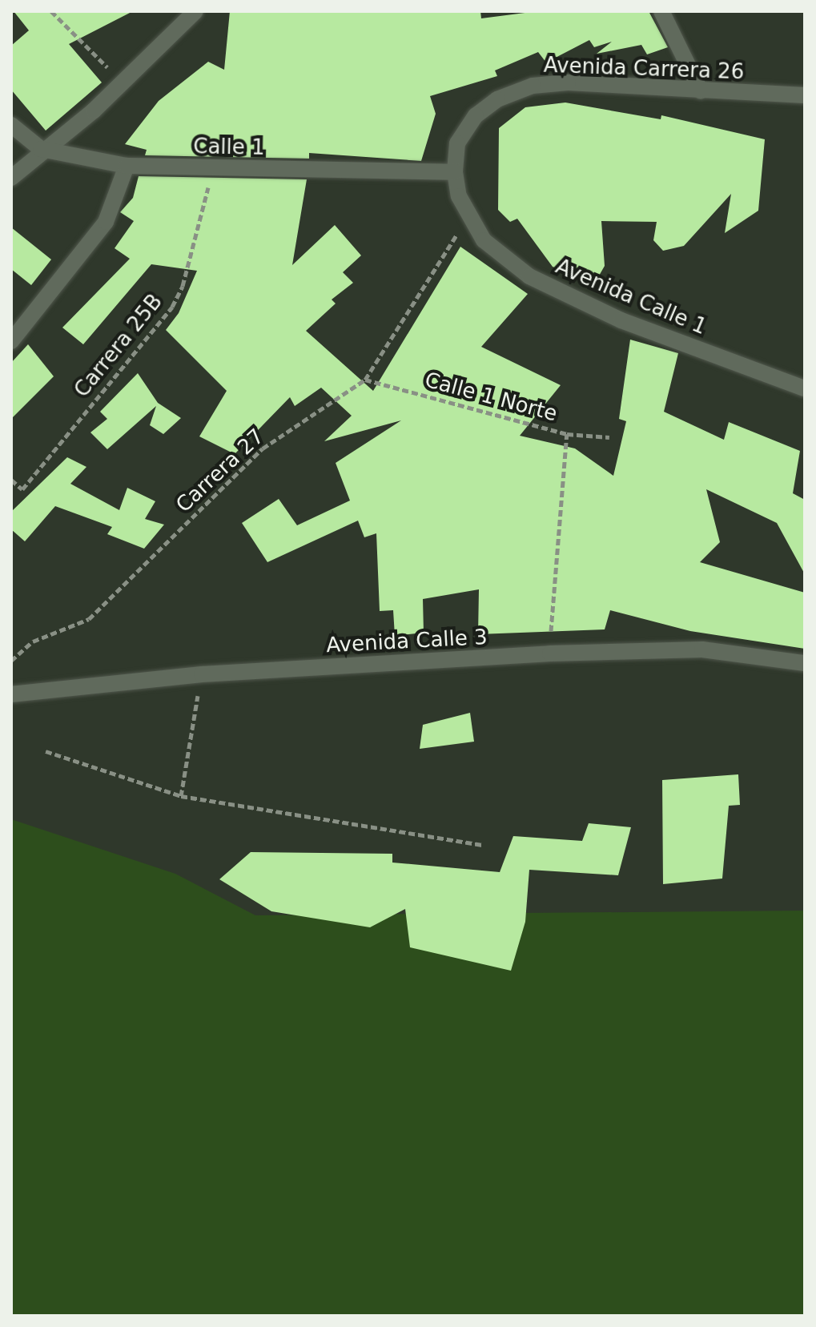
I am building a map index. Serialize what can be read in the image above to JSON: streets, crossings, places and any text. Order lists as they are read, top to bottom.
{
  "streets": {
    "street": [
      "Avenida Carrera 26",
      "Calle 1",
      "Avenida Calle 1",
      "Avenida Calle 3"
    ],
    "path": ["Carrera 25B", "Calle 1 Norte", "Carrera 27"]
  },
  "crossings": [
    ["Avenida Carrera 26", "Calle 1"],
    ["Avenida Carrera 26", "Avenida Calle 1"],
    ["Calle 1", "Avenida Calle 1"],
    ["Calle 1", "Carrera 25B"],
    ["Avenida Calle 1", "Carrera 27"],
    ["Calle 1 Norte", "Carrera 27"]
  ]
}
